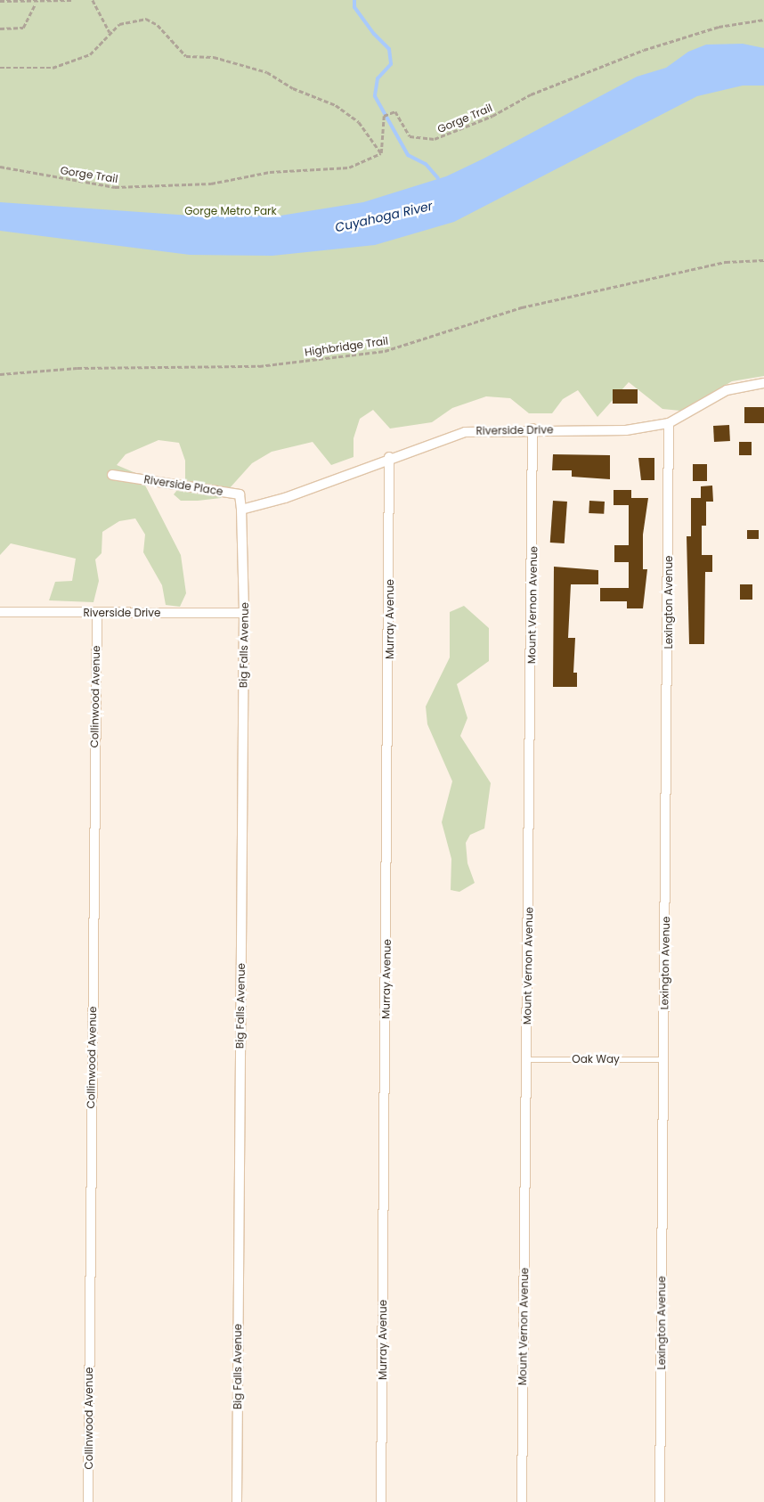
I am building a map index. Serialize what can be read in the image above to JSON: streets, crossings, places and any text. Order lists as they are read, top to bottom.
{
  "streets": {
    "street": [
      "Riverside Drive",
      "Riverside Place",
      "Lexington Avenue",
      "Mount Vernon Avenue",
      "Murray Avenue",
      "Big Falls Avenue",
      "Collinwood Avenue"
    ],
    "lane": ["Oak Way"],
    "path": ["Gorge Trail", "Highbridge Trail"]
  },
  "crossings": [
    ["Riverside Drive", "Riverside Place"],
    ["Riverside Drive", "Lexington Avenue"],
    ["Riverside Drive", "Mount Vernon Avenue"],
    ["Riverside Drive", "Murray Avenue"],
    ["Riverside Drive", "Big Falls Avenue"],
    ["Riverside Drive", "Collinwood Avenue"],
    ["Riverside Place", "Big Falls Avenue"],
    ["Lexington Avenue", "Oak Way"],
    ["Mount Vernon Avenue", "Oak Way"]
  ],
  "water": ["Cuyahoga River"],
  "parks": ["Gorge Metro Park"]
}
